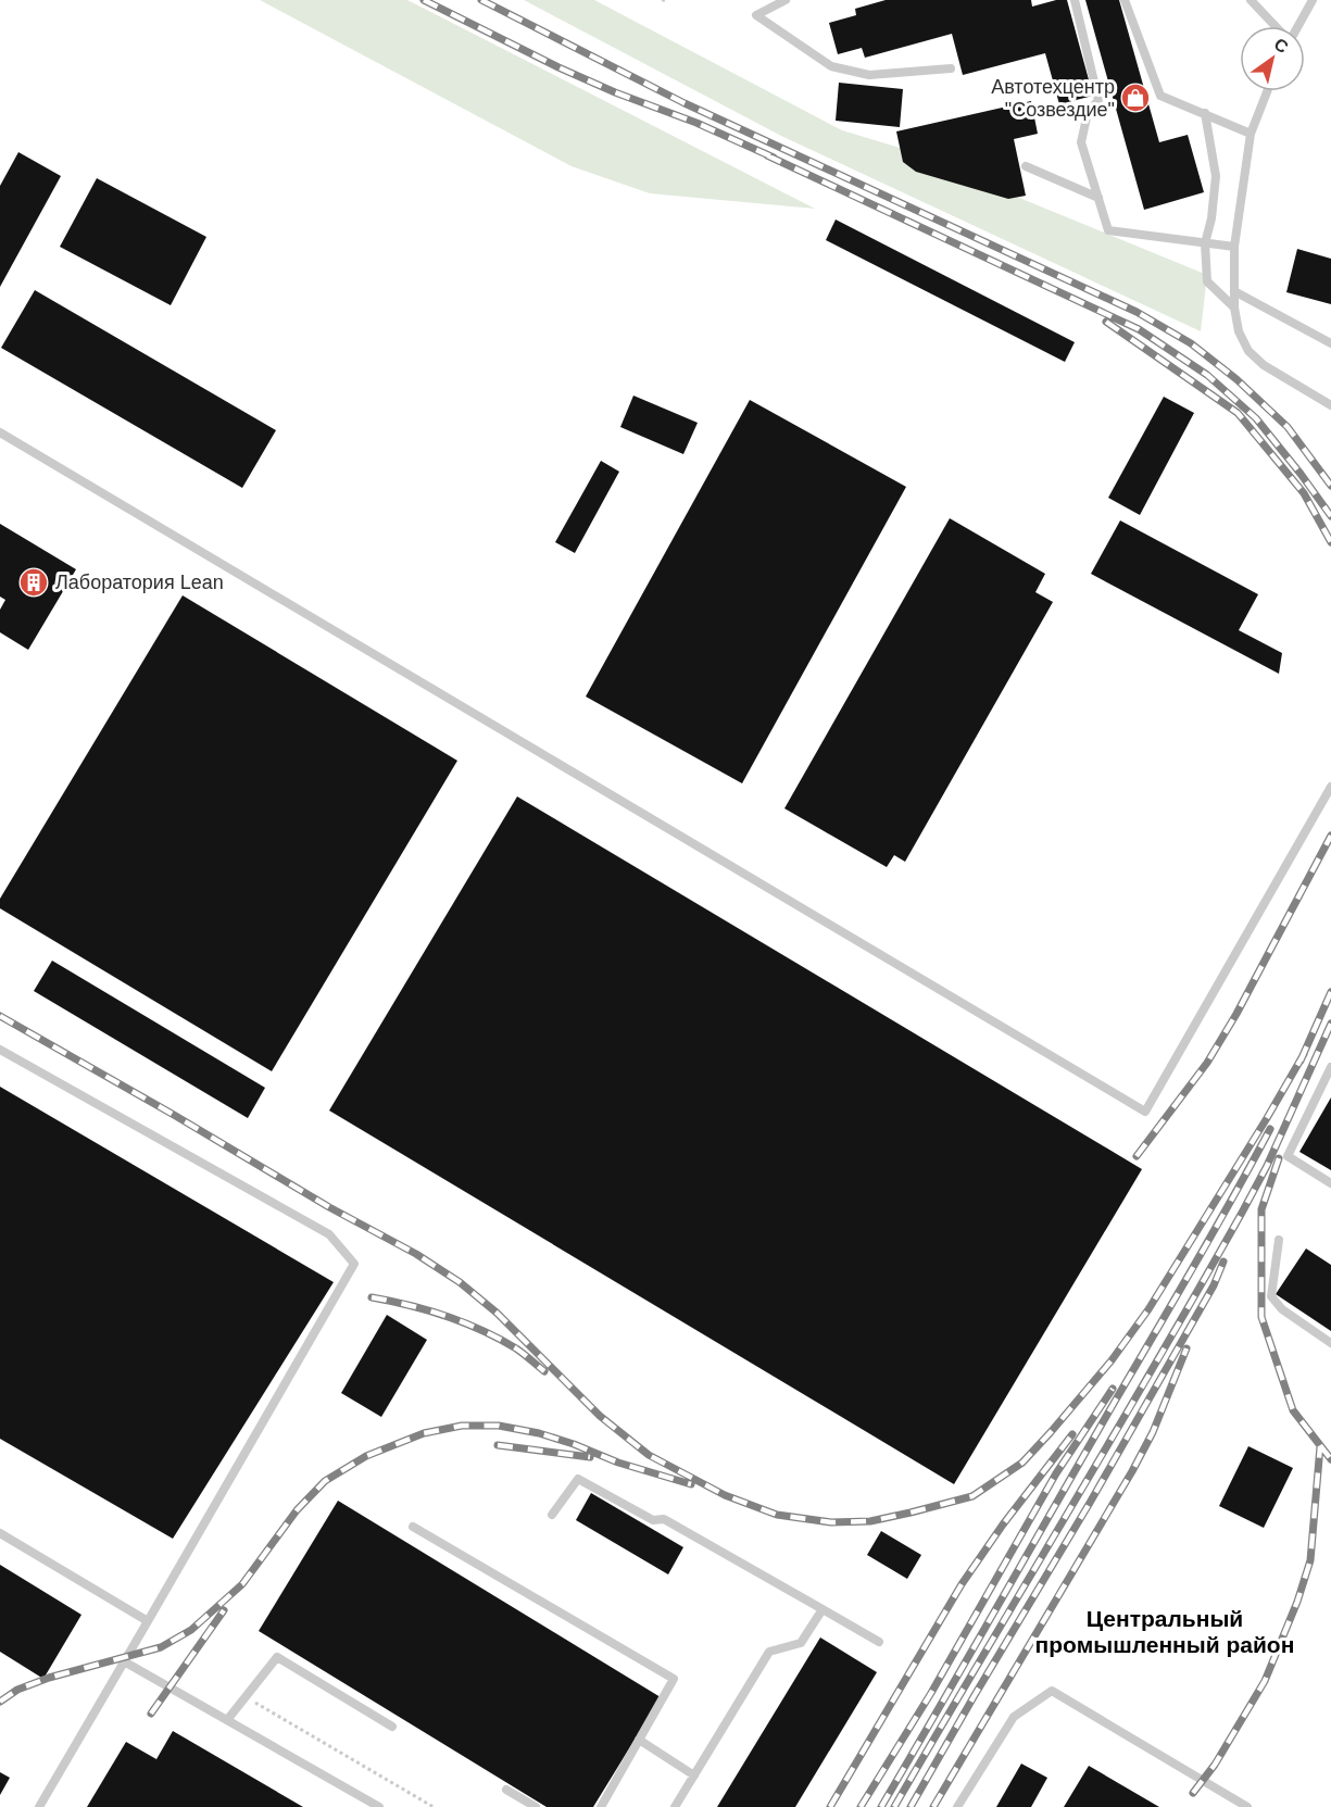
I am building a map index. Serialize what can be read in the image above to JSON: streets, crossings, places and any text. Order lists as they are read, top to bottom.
{
  "districts": ["Центральный промышленный район"],
  "places": {
    "shop": ["Автотехцентр \"Созвездие\""],
    "building": ["Лаборатория Lean"]
  },
  "north": "top right"
}
